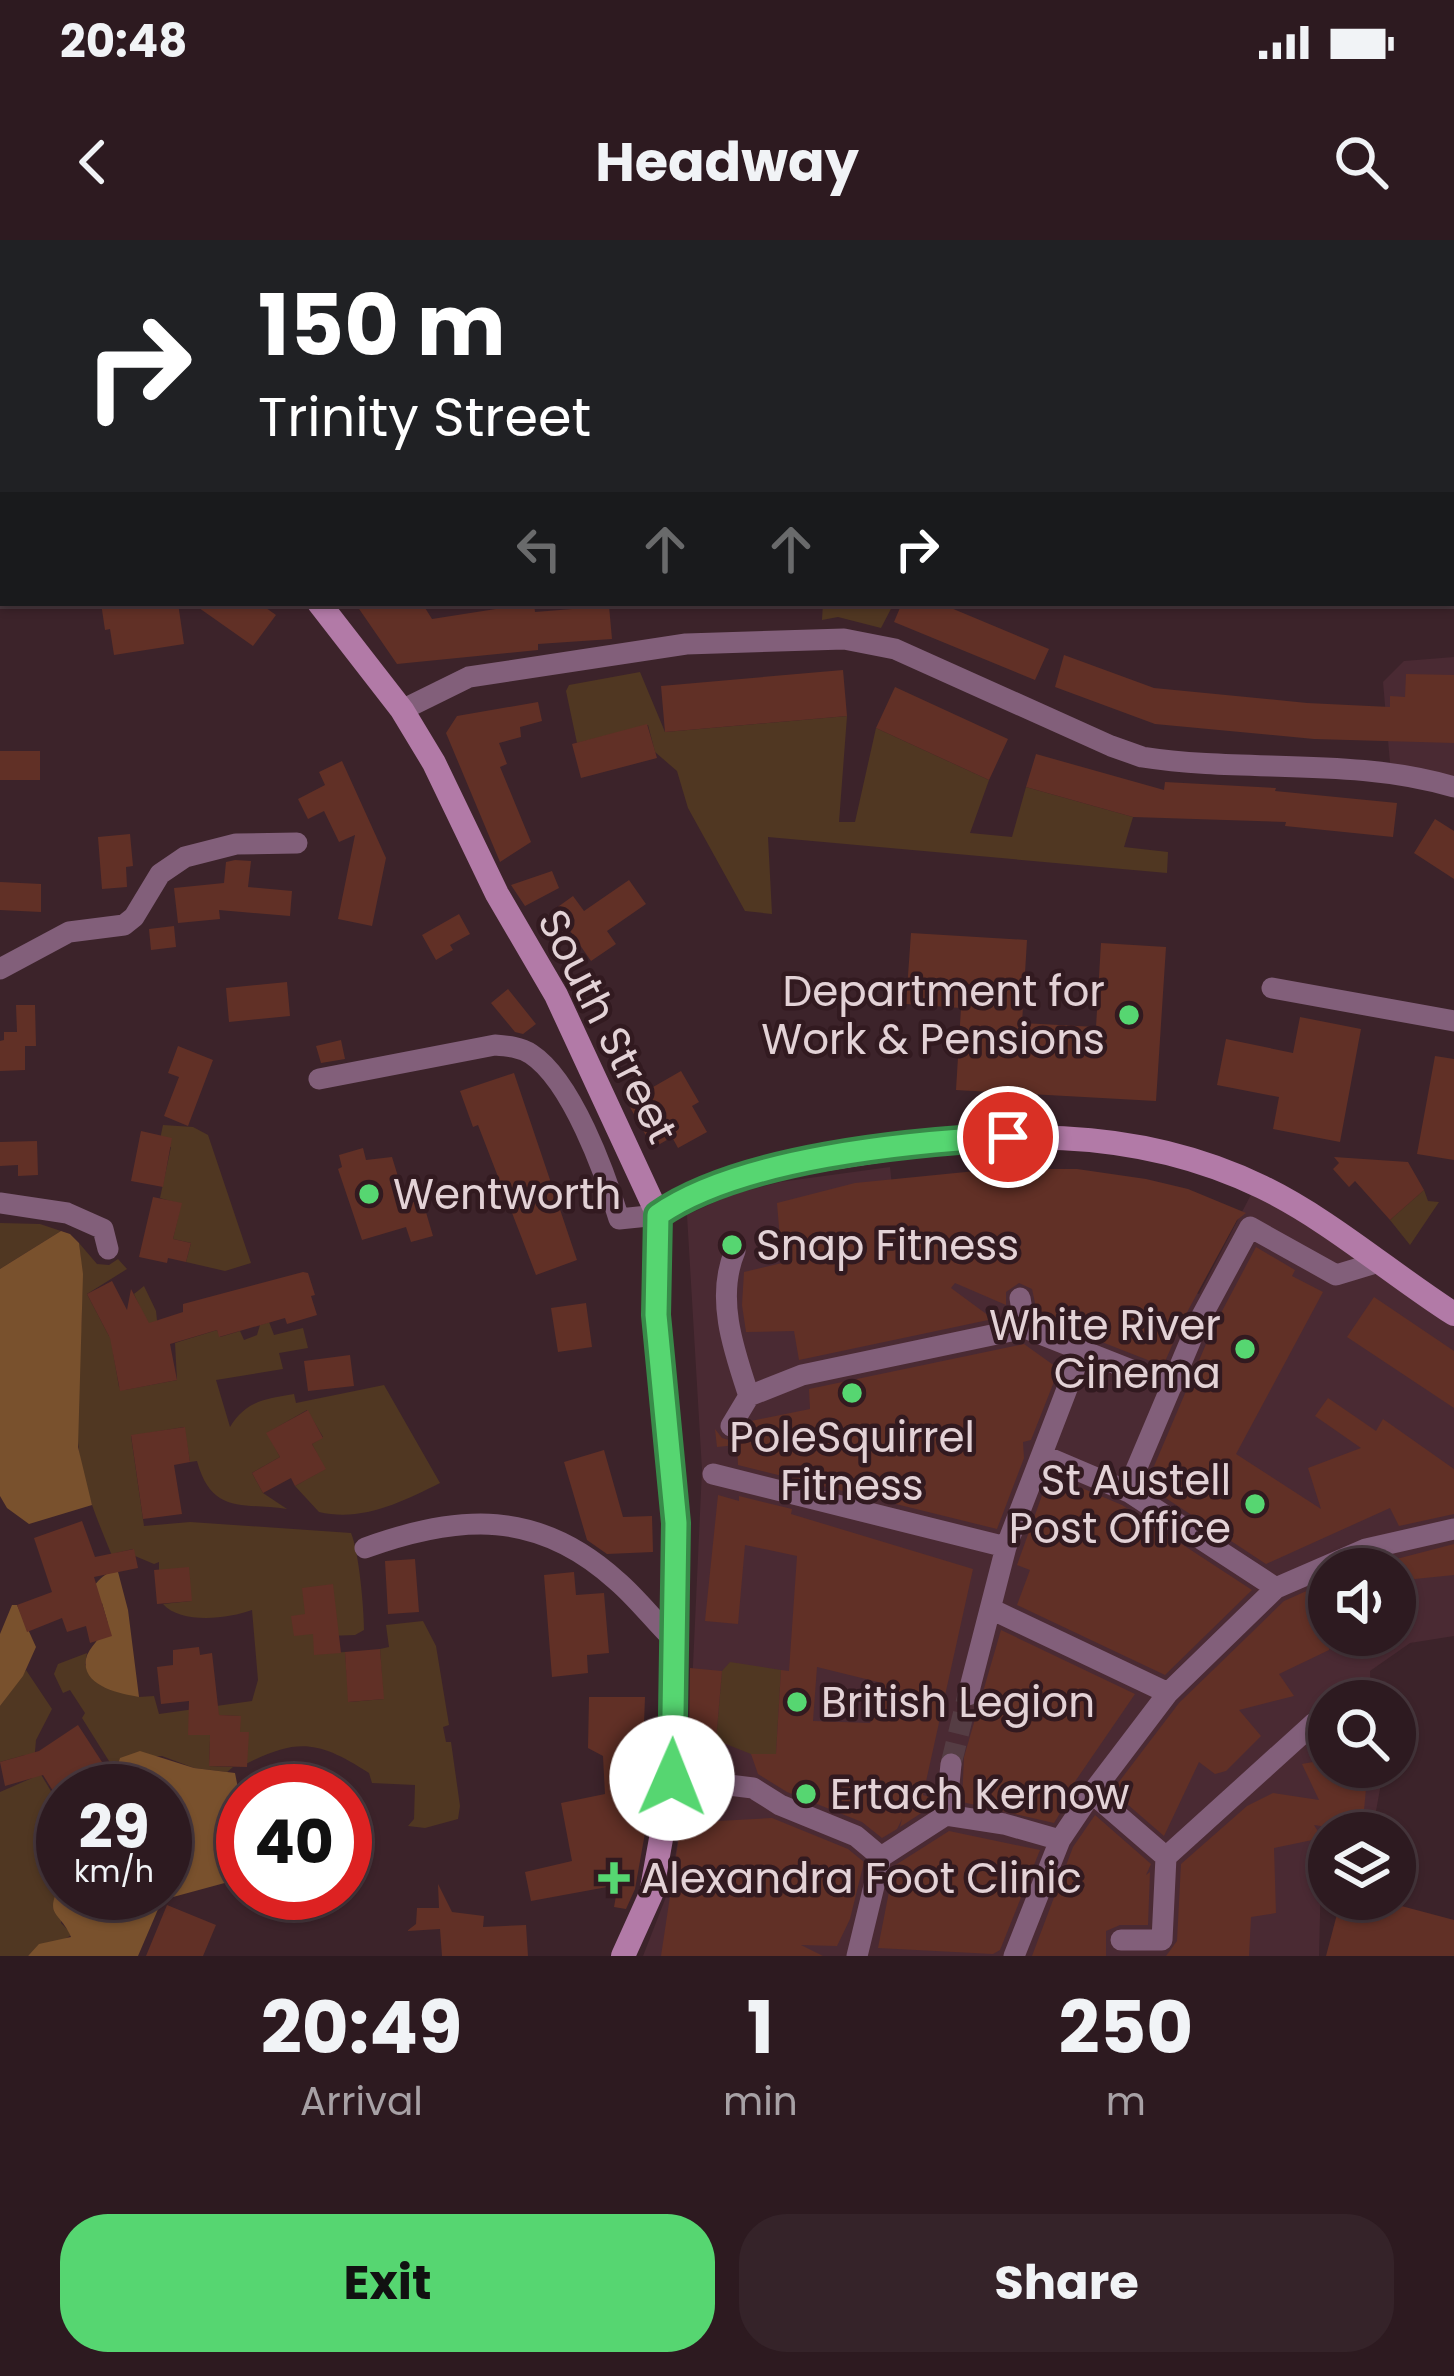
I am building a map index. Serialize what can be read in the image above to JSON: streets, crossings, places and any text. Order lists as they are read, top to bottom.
{
  "streets": {
    "street": ["South Street"]
  },
  "places": {
    "other": [
      "Department for Work & Pensions",
      "Wentworth",
      "Snap Fitness",
      "White River Cinema",
      "PoleSquirrel Fitness",
      "St Austell Post Office",
      "British Legion",
      "Ertach Kernow"
    ],
    "health": ["Alexandra Foot Clinic"]
  },
  "page": {
    "status": "20:48",
    "header": "Headway",
    "turn": ["150 m", "Trinity Street"],
    "speed": "29 km/h",
    "limit": "40",
    "eta": [
      "20:49",
      "Arrival",
      "1",
      "min",
      "250",
      "m"
    ],
    "buttons": ["Exit", "Share"]
  }
}
